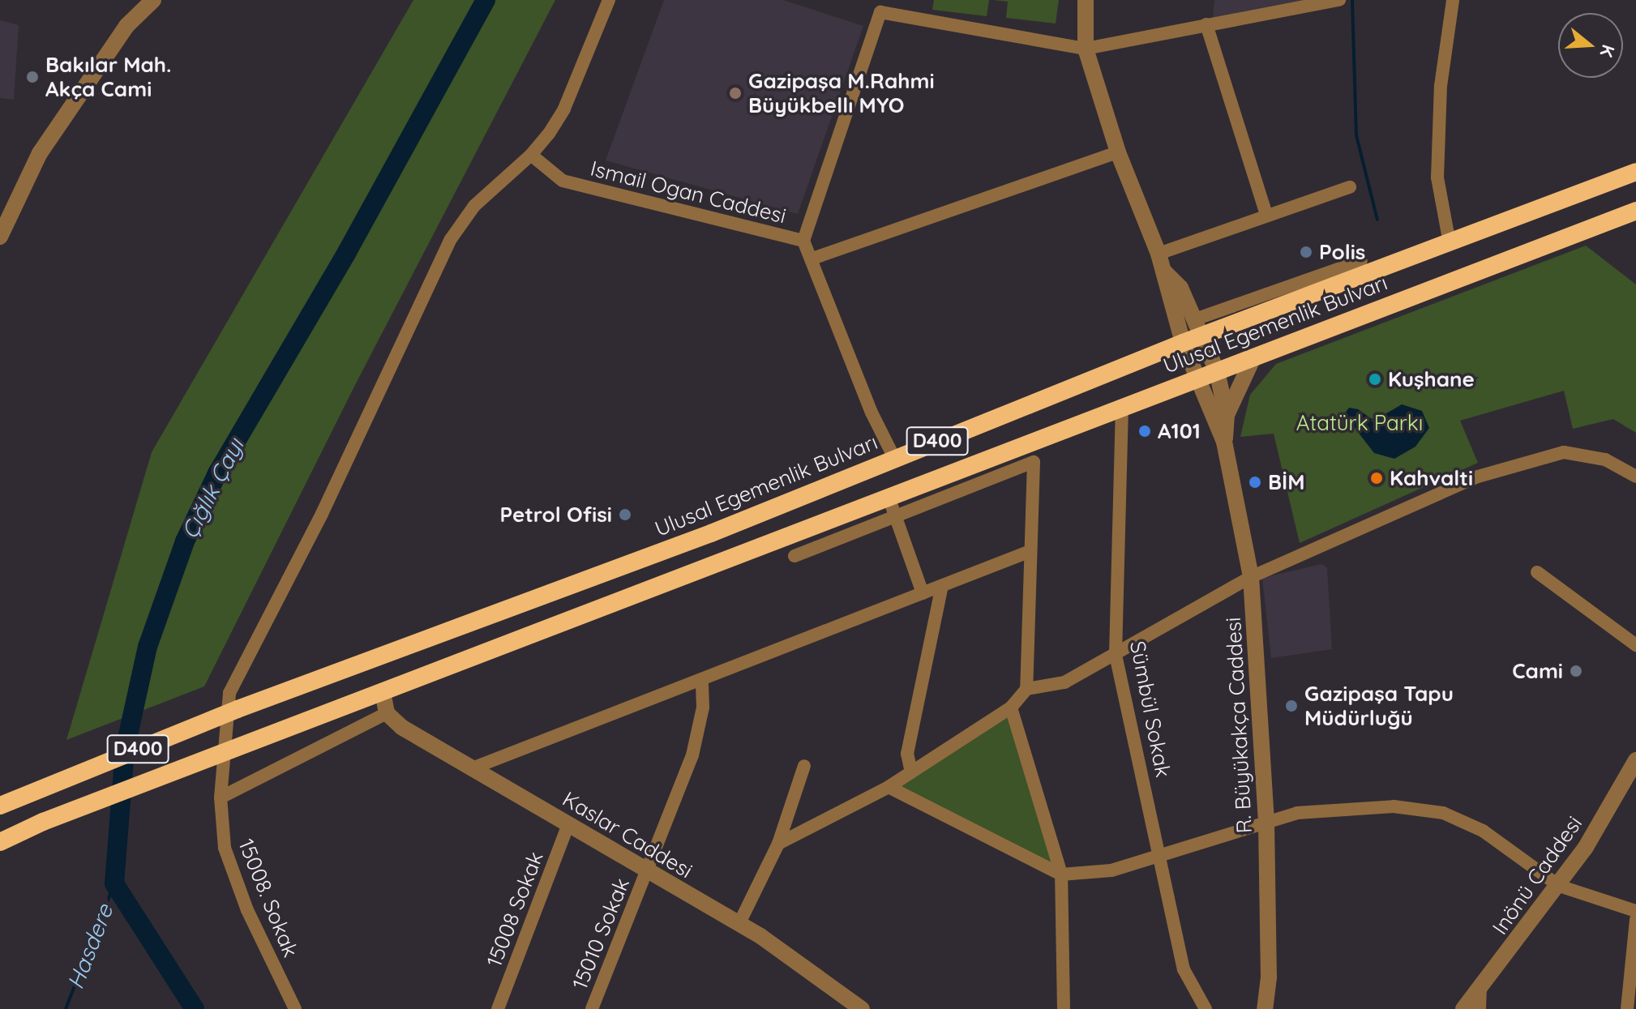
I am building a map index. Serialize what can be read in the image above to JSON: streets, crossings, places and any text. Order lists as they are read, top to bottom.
{
  "streets": {
    "highway": ["Ulusal Egemenlik Bulvarı", "D400"],
    "street": [
      "Ismail Ogan Caddesi",
      "Sümbül Sokak",
      "R. Büyükakça Caddesi",
      "Kaslar Caddesi",
      "Inönü Caddesi",
      "15008. Sokak",
      "15008 Sokak",
      "15010 Sokak"
    ]
  },
  "crossings": [
    ["Ismail Ogan Caddesi", "Ulusal Egemenlik Bulvarı"],
    ["Ismail Ogan Caddesi", "15008. Sokak"],
    ["Ulusal Egemenlik Bulvarı", "Sümbül Sokak"],
    ["Ulusal Egemenlik Bulvarı", "R. Büyükakça Caddesi"],
    ["Kaslar Caddesi", "15008 Sokak"],
    ["Kaslar Caddesi", "15010 Sokak"]
  ],
  "water": ["Çığlık Çayı", "Hasdere"],
  "parks": ["Atatürk Parkı"],
  "places": [
    "Bakılar Mah. Akça Cami",
    "Gazipaşa M.Rahmi Büyükbellı MYO",
    "Polis",
    "Kuşhane",
    "A101",
    "Kahvalti",
    "BİM",
    "Petrol Ofisi",
    "Cami",
    "Gazipaşa Tapu Müdürluğü"
  ],
  "north": "right"
}
